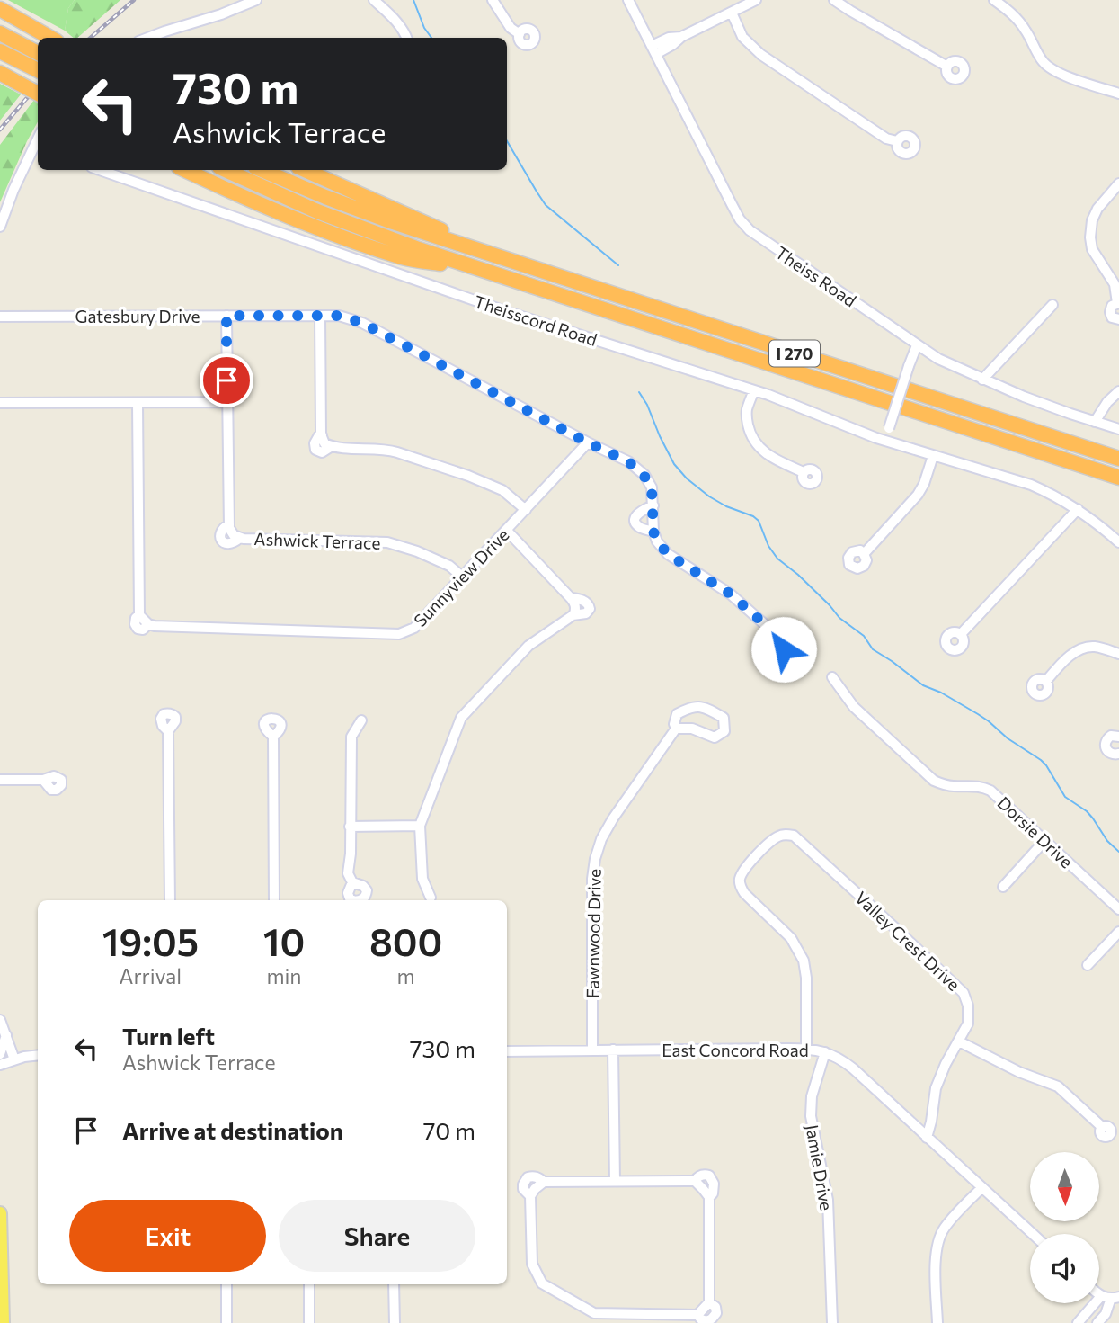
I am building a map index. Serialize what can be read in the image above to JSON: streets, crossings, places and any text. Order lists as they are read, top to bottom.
{
  "streets": {
    "highway": ["I 270"],
    "street": [
      "Theiss Road",
      "Gatesbury Drive",
      "Theisscord Road",
      "Ashwick Terrace",
      "Sunnyview Drive",
      "Dorsie Drive",
      "Fawnwood Drive",
      "Valley Crest Drive",
      "East Concord Road",
      "Jamie Drive"
    ]
  },
  "crossings": [
    ["Gatesbury Drive", "Ashwick Terrace"],
    ["Gatesbury Drive", "Sunnyview Drive"],
    ["Ashwick Terrace", "Sunnyview Drive"],
    ["Fawnwood Drive", "East Concord Road"],
    ["Valley Crest Drive", "East Concord Road"],
    ["East Concord Road", "Jamie Drive"]
  ],
  "north": "bottom",
  "page": {
    "turn": ["730 m", "Ashwick Terrace"],
    "eta": [
      "19:05",
      "Arrival",
      "10",
      "min",
      "800",
      "m"
    ],
    "list": [
      {
        "name": "Turn left",
        "note": "Ashwick Terrace",
        "value": "730 m"
      },
      {
        "name": "Arrive at destination",
        "value": "70 m"
      }
    ],
    "buttons": ["Exit", "Share"]
  }
}
